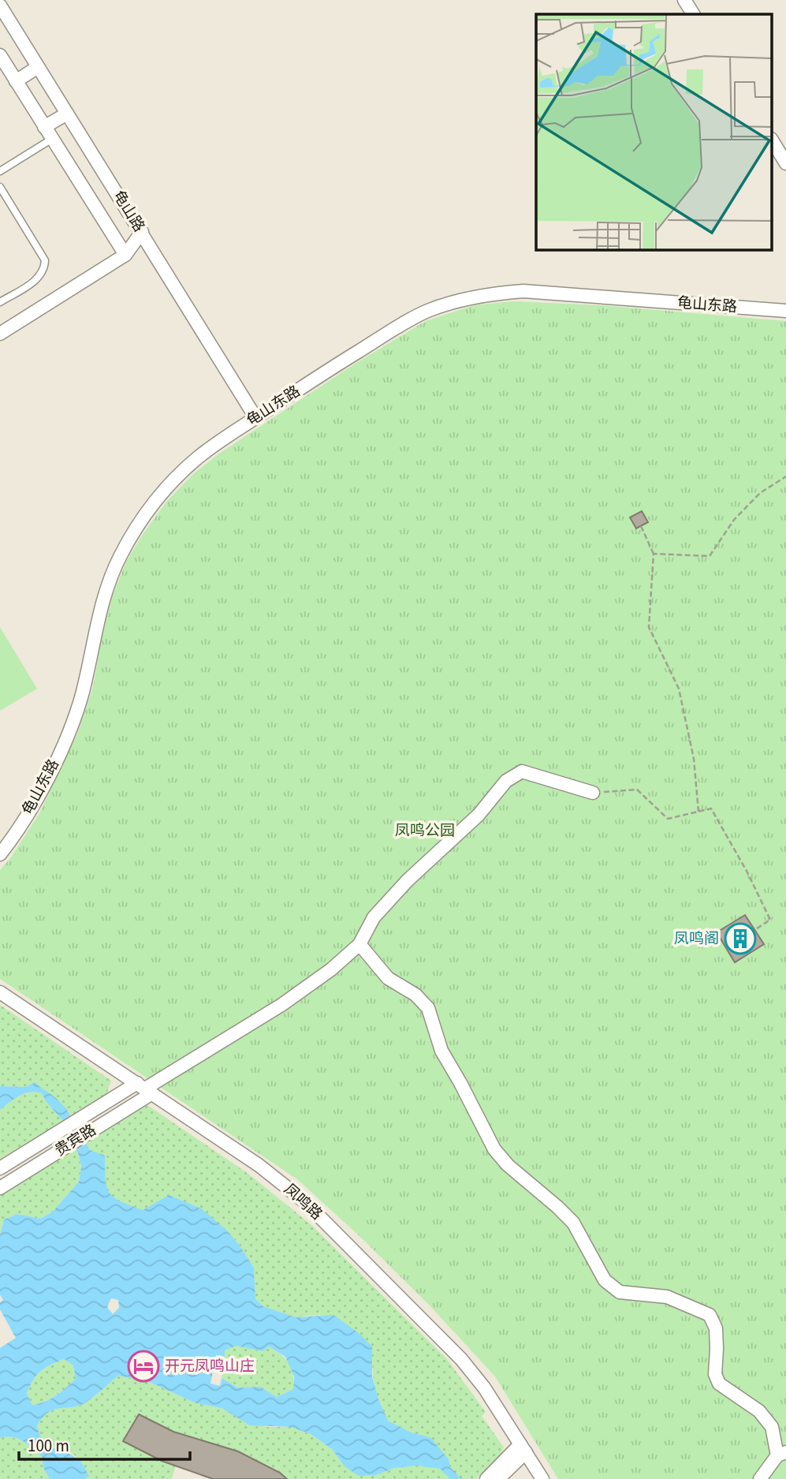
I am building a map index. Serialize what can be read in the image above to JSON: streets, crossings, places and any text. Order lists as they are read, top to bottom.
{
  "streets": {
    "street": [
      "龟山路",
      "龟山东路",
      "贵宾路",
      "凤鸣路"
    ]
  },
  "crossings": [
    ["龟山路", "龟山东路"],
    ["贵宾路", "凤鸣路"]
  ],
  "parks": ["凤鸣公园"],
  "places": {
    "building": ["凤鸣阁"],
    "hotel": ["开元凤鸣山庄"]
  },
  "scale_bar": "100 m"
}
